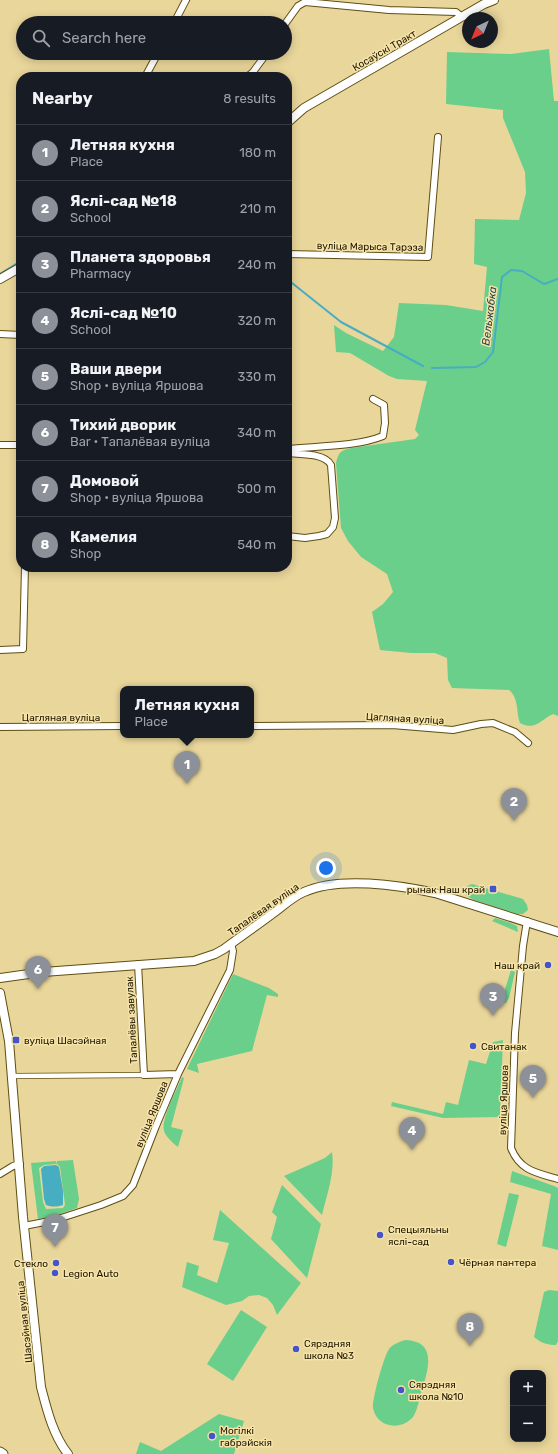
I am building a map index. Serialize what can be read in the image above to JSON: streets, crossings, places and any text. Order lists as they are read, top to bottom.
{
  "streets": {
    "main road": ["Косаўскі Тракт", "Тапалёвая вуліца", "Шасэйная вуліца"],
    "street": [
      "вуліца Марыса Тарэза",
      "Цагляная вуліца",
      "Тапалёвы завулак",
      "вуліца Яршова"
    ]
  },
  "crossings": [
    ["Тапалёвая вуліца", "Тапалёвы завулак"],
    ["Тапалёвая вуліца", "вуліца Яршова"],
    ["вуліца Яршова", "Шасэйная вуліца"]
  ],
  "water": ["Вельжабка"],
  "places": {
    "transit": ["рынак Наш край", "вуліца Шасэйная"],
    "other": [
      "Наш край",
      "Свитанак",
      "Спецыяльны яслі-сад",
      "Чёрная пантера",
      "Стекло",
      "Legion Auto",
      "Сярэдняя школа №3",
      "Сярэдняя школа №10",
      "Могілкі габрэйскія"
    ]
  },
  "north": "bottom left",
  "page": {
    "search": "Search here",
    "heading": ["Nearby", "8 results"],
    "list": [
      {
        "mark": "1",
        "name": "Летняя кухня",
        "note": "Place",
        "value": "180 m"
      },
      {
        "mark": "2",
        "name": "Яслі-сад №18",
        "note": "School",
        "value": "210 m"
      },
      {
        "mark": "3",
        "name": "Планета здоровья",
        "note": "Pharmacy",
        "value": "240 m"
      },
      {
        "mark": "4",
        "name": "Яслі-сад №10",
        "note": "School",
        "value": "320 m"
      },
      {
        "mark": "5",
        "name": "Ваши двери",
        "note": "Shop · вуліца Яршова",
        "value": "330 m"
      },
      {
        "mark": "6",
        "name": "Тихий дворик",
        "note": "Bar · Тапалёвая вуліца",
        "value": "340 m"
      },
      {
        "mark": "7",
        "name": "Домовой",
        "note": "Shop · вуліца Яршова",
        "value": "500 m"
      },
      {
        "mark": "8",
        "name": "Камелия",
        "note": "Shop",
        "value": "540 m"
      }
    ],
    "popup": ["Летняя кухня", "Place"],
    "pins": [
      "1",
      "2",
      "6",
      "3",
      "5",
      "4",
      "7",
      "8"
    ],
    "map_buttons": ["+", "−"]
  }
}
